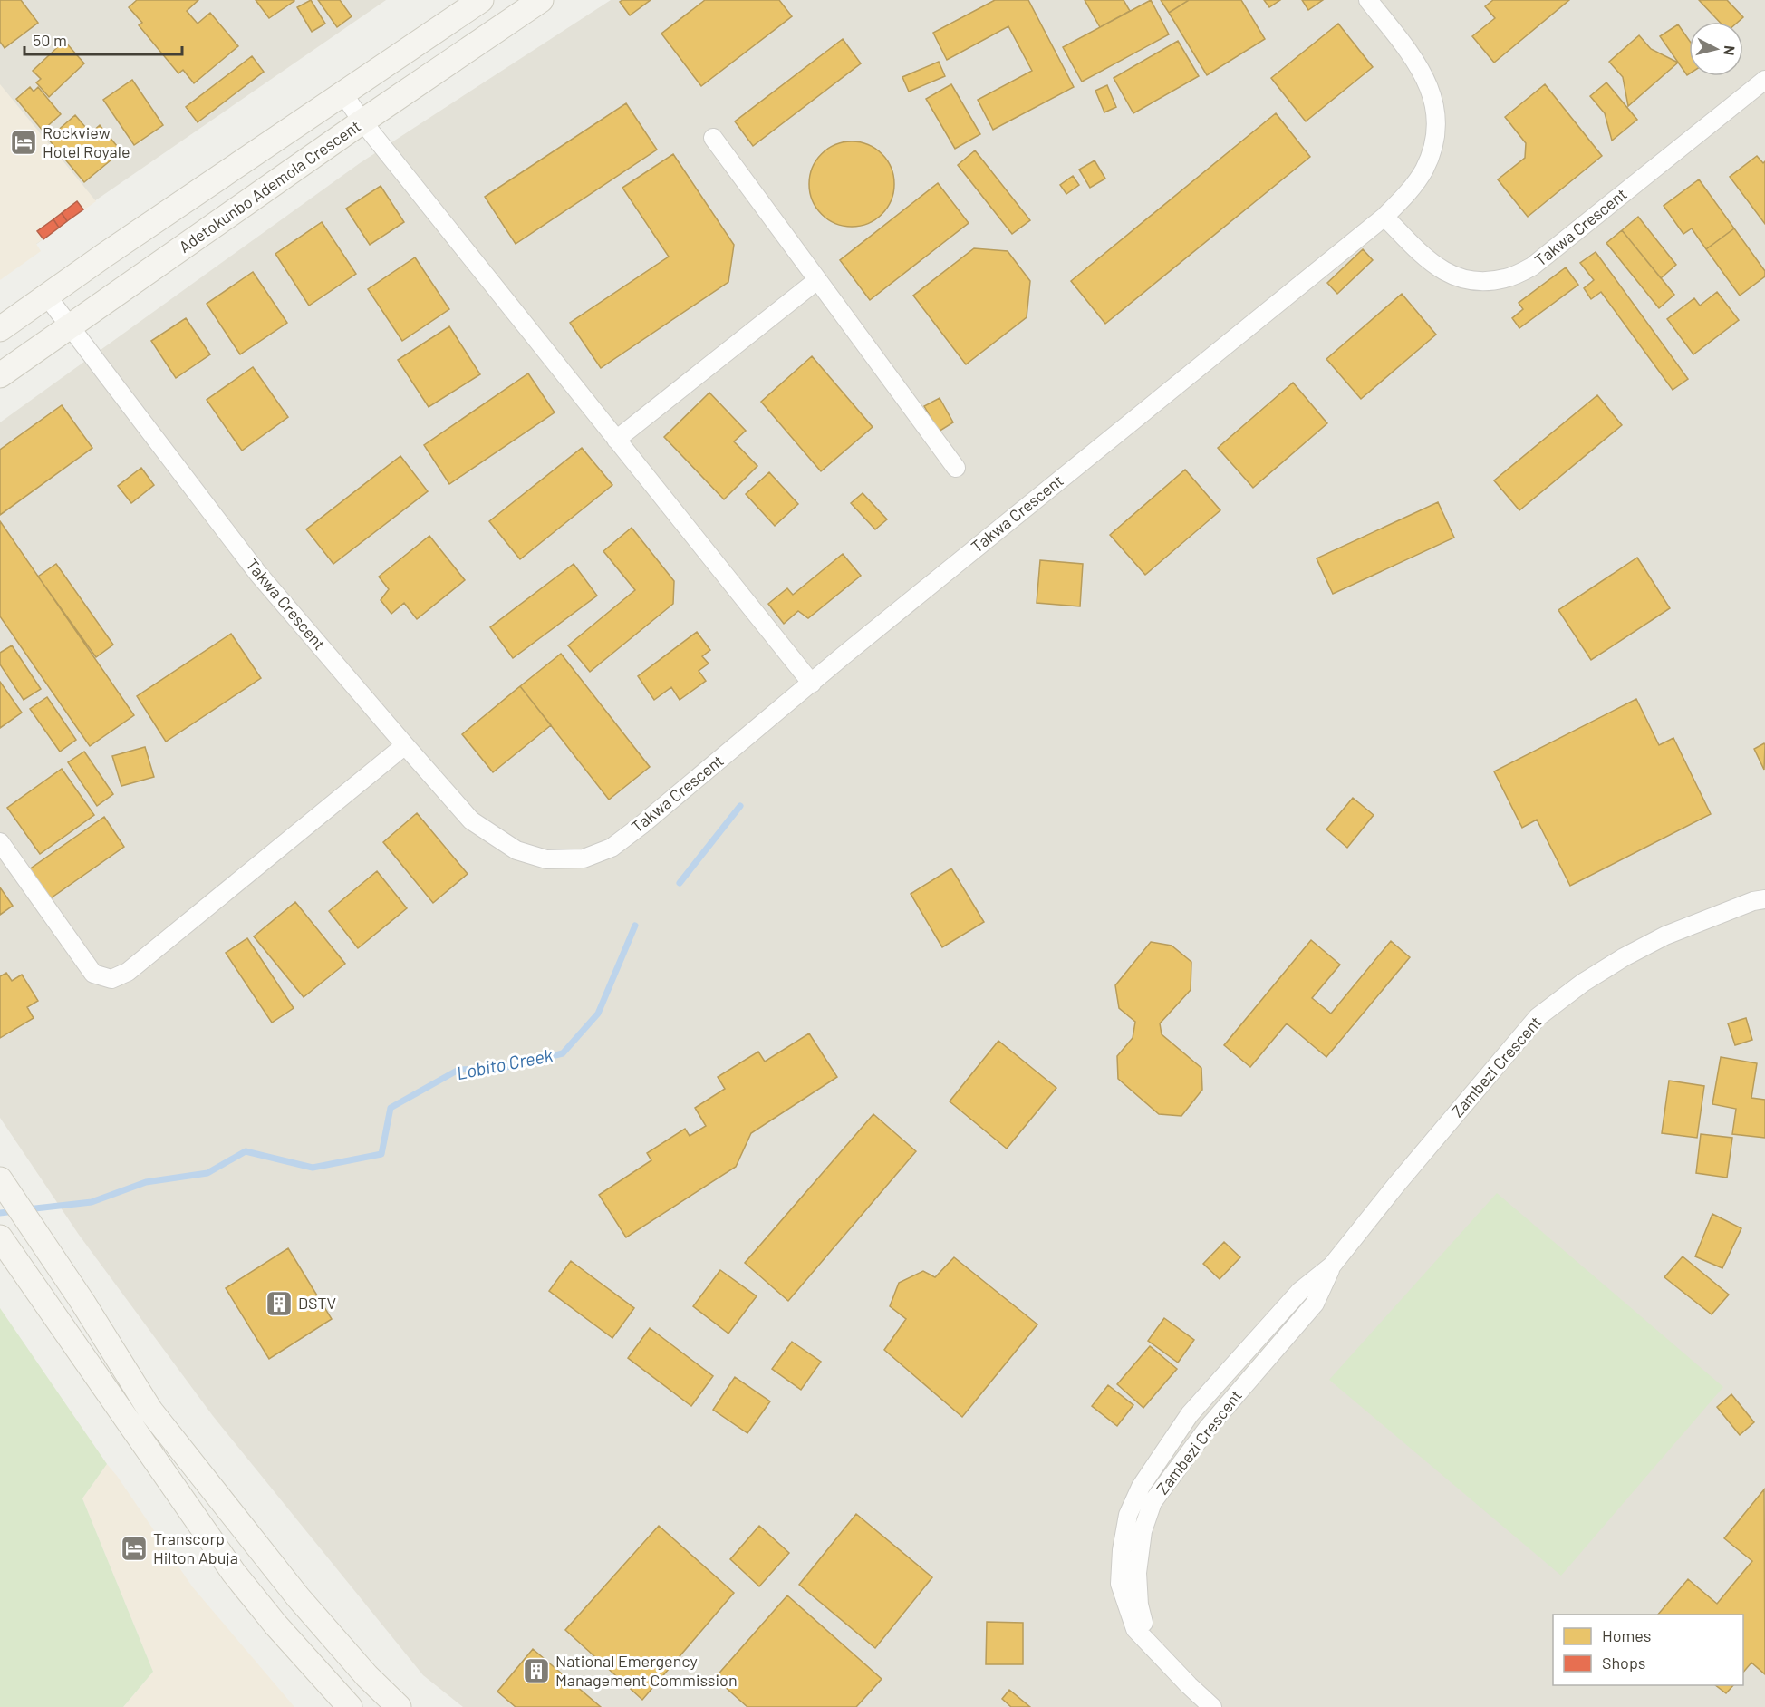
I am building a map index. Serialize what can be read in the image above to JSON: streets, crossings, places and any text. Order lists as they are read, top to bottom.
{
  "streets": {
    "main road": ["Adetokunbo Ademola Crescent"],
    "street": ["Takwa Crescent", "Zambezi Crescent"]
  },
  "crossings": [
    ["Adetokunbo Ademola Crescent", "Takwa Crescent"]
  ],
  "water": ["Lobito Creek"],
  "places": {
    "hotel": ["Rockview Hotel Royale", "Transcorp Hilton Abuja"],
    "building": ["DSTV", "National Emergency Management Commission"]
  },
  "legend": ["Homes", "Shops"],
  "scale_bar": "50 m",
  "north": "right"
}
